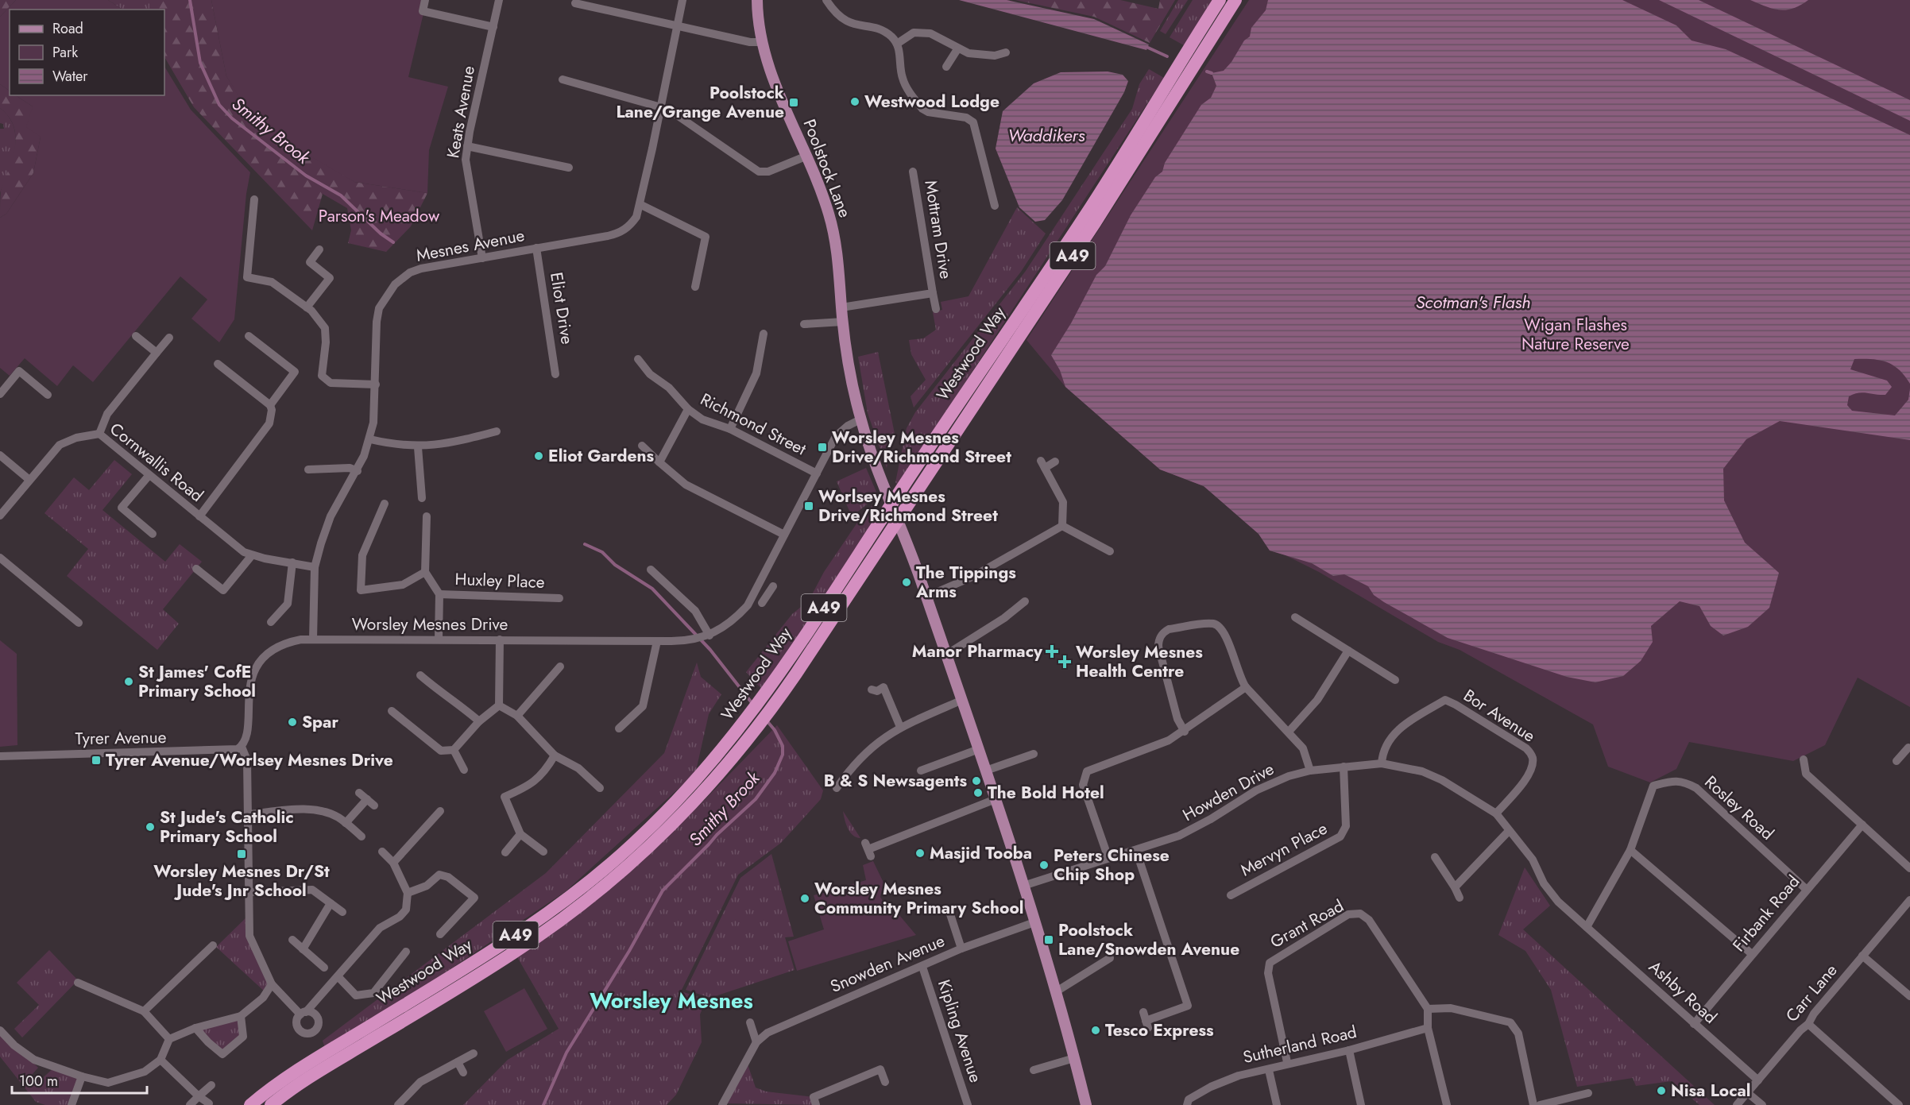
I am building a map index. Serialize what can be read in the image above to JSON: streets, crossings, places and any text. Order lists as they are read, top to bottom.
{
  "streets": {
    "highway": ["A49", "Westwood Way"],
    "main road": ["Poolstock Lane"],
    "street": [
      "Keats Avenue",
      "Mottram Drive",
      "Mesnes Avenue",
      "Eliot Drive",
      "Richmond Street",
      "Cornwallis Road",
      "Huxley Place",
      "Worsley Mesnes Drive",
      "Bor Avenue",
      "Tyrer Avenue",
      "Howden Drive",
      "Rosley Road",
      "Mervyn Place",
      "Firbank Road",
      "Grant Road",
      "Snowden Avenue",
      "Ashby Road",
      "Carr Lane",
      "Kipling Avenue",
      "Sutherland Road"
    ]
  },
  "crossings": [
    ["Keats Avenue", "Mesnes Avenue"],
    ["Poolstock Lane", "Mottram Drive"],
    ["Poolstock Lane", "Worsley Mesnes Drive"],
    ["Poolstock Lane", "Howden Drive"],
    ["Poolstock Lane", "Snowden Avenue"],
    ["Mesnes Avenue", "Eliot Drive"],
    ["Mesnes Avenue", "Cornwallis Road"],
    ["Mesnes Avenue", "Worsley Mesnes Drive"],
    ["Richmond Street", "Worsley Mesnes Drive"],
    ["Worsley Mesnes Drive", "Tyrer Avenue"],
    ["Bor Avenue", "Howden Drive"],
    ["Howden Drive", "Rosley Road"],
    ["Howden Drive", "Mervyn Place"],
    ["Howden Drive", "Ashby Road"],
    ["Rosley Road", "Firbank Road"],
    ["Rosley Road", "Ashby Road"],
    ["Firbank Road", "Ashby Road"],
    ["Grant Road", "Sutherland Road"],
    ["Snowden Avenue", "Kipling Avenue"],
    ["Ashby Road", "Carr Lane"]
  ],
  "districts": ["Worsley Mesnes"],
  "water": ["Smithy Brook", "Waddikers", "Scotman's Flash"],
  "parks": ["Parson's Meadow", "Wigan Flashes Nature Reserve"],
  "places": {
    "other": [
      "Westwood Lodge",
      "Eliot Gardens",
      "The Tippings Arms",
      "St James' CofE Primary School",
      "Spar",
      "B & S Newsagents",
      "The Bold Hotel",
      "St Jude's Catholic Primary School",
      "Masjid Tooba",
      "Peters Chinese Chip Shop",
      "Worsley Mesnes Community Primary School",
      "Tesco Express",
      "Nisa Local"
    ],
    "transit": [
      "Poolstock Lane/Grange Avenue",
      "Worsley Mesnes Drive/Richmond Street",
      "Worlsey Mesnes Drive/Richmond Street",
      "Tyrer Avenue/Worlsey Mesnes Drive",
      "Worsley Mesnes Dr/St Jude's Jnr School",
      "Poolstock Lane/Snowden Avenue"
    ],
    "health": ["Manor Pharmacy", "Worsley Mesnes Health Centre"]
  },
  "legend": ["Road", "Park", "Water"],
  "scale_bar": "100 m"
}
